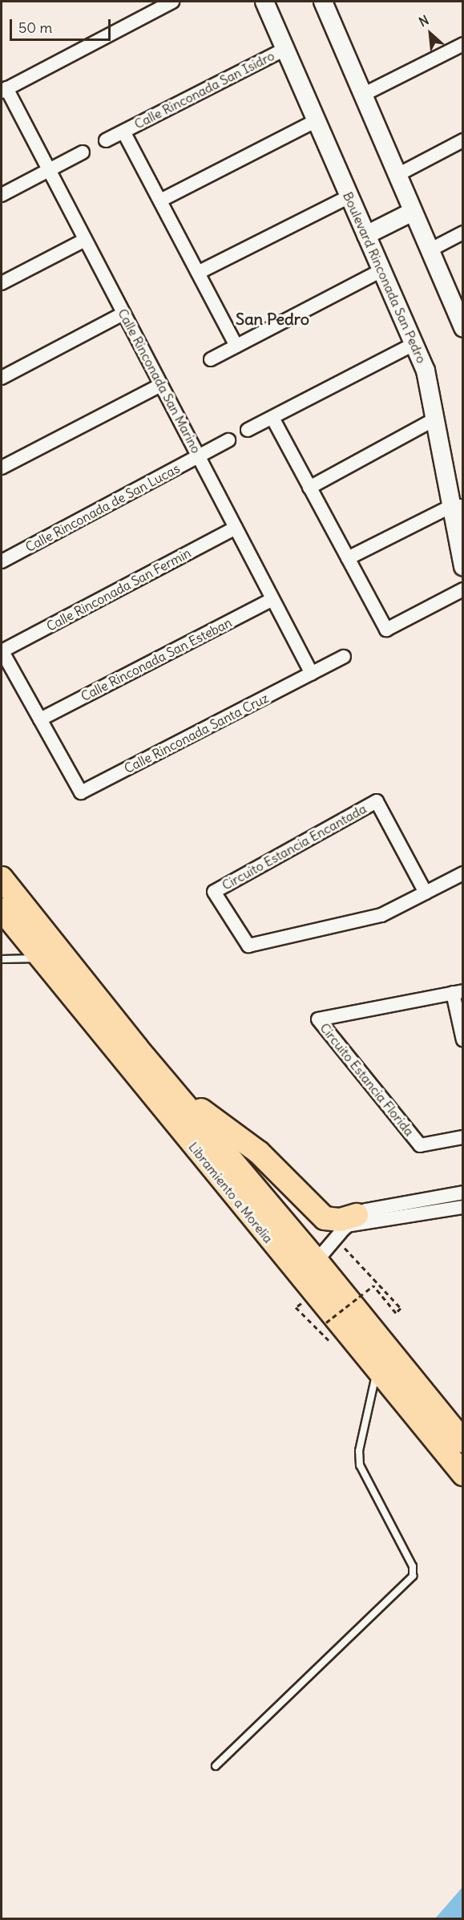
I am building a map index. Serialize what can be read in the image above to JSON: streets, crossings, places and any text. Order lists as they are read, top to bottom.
{
  "streets": {
    "highway": ["Libramiento a Morelia"],
    "street": [
      "Calle Rinconada San Isidro",
      "Boulevard Rinconada San Pedro",
      "Calle Rinconada San Marino",
      "Calle Rinconada de San Lucas",
      "Calle Rinconada San Fermin",
      "Calle Rinconada San Esteban",
      "Calle Rinconada Santa Cruz",
      "Circuito Estancia Encantada",
      "Circuito Estancia Florida"
    ]
  },
  "crossings": [
    ["Calle Rinconada San Isidro", "Boulevard Rinconada San Pedro"],
    ["Calle Rinconada San Marino", "Calle Rinconada de San Lucas"],
    ["Calle Rinconada San Marino", "Calle Rinconada San Fermin"],
    ["Calle Rinconada San Marino", "Calle Rinconada San Esteban"],
    ["Calle Rinconada San Marino", "Calle Rinconada Santa Cruz"],
    ["Calle Rinconada San Esteban", "Calle Rinconada Santa Cruz"]
  ],
  "districts": ["San Pedro"],
  "scale_bar": "50 m",
  "north": "top left"
}
